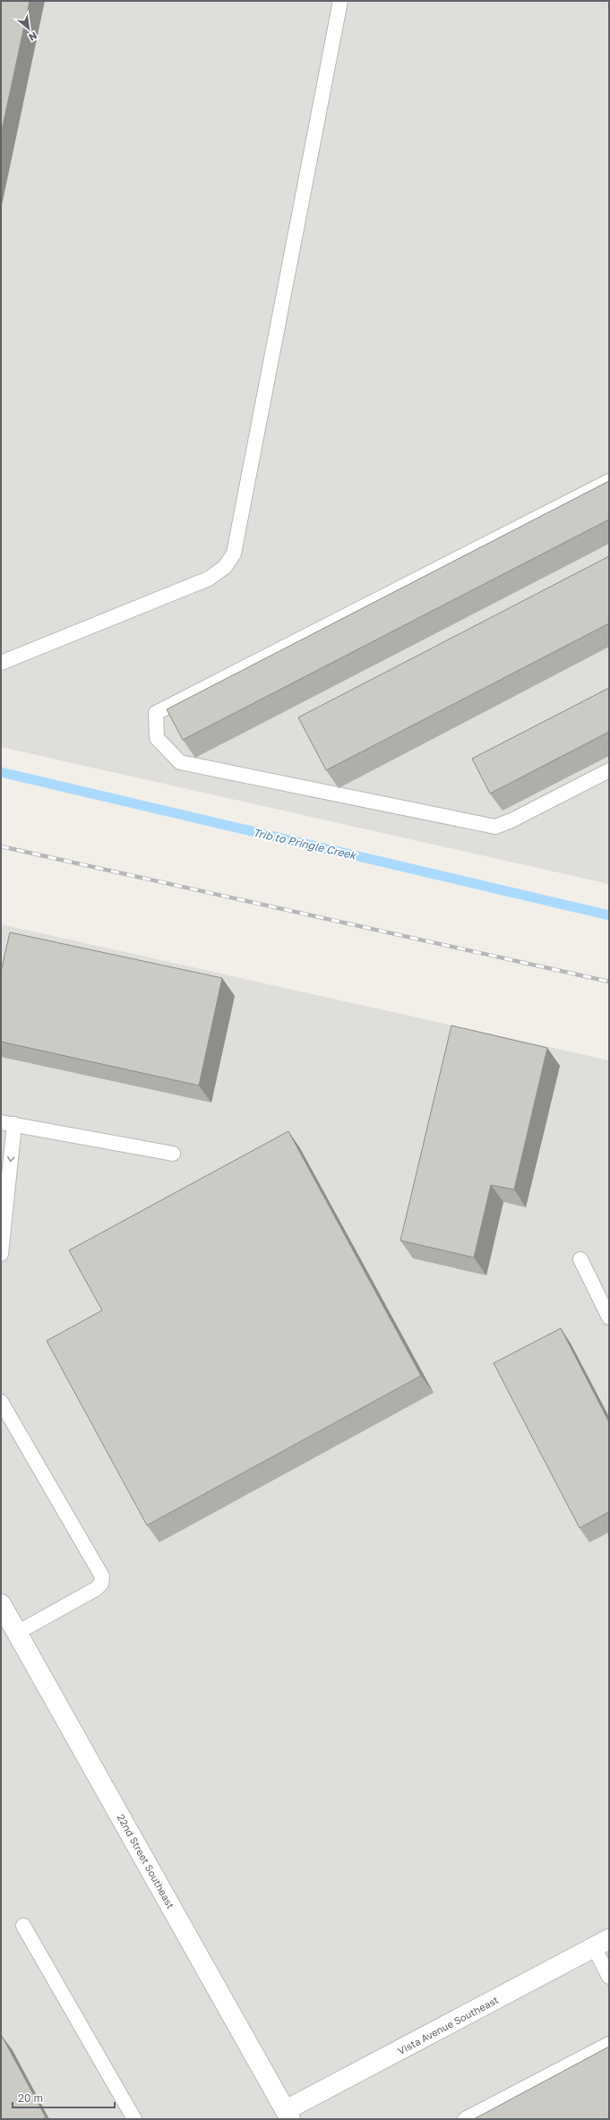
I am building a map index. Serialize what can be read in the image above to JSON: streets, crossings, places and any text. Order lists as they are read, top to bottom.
{
  "streets": {
    "street": ["22nd Street Southeast", "Vista Avenue Southeast"]
  },
  "crossings": [
    ["22nd Street Southeast", "Vista Avenue Southeast"]
  ],
  "water": ["Trib to Pringle Creek"],
  "scale_bar": "20 m",
  "north": "bottom right"
}
